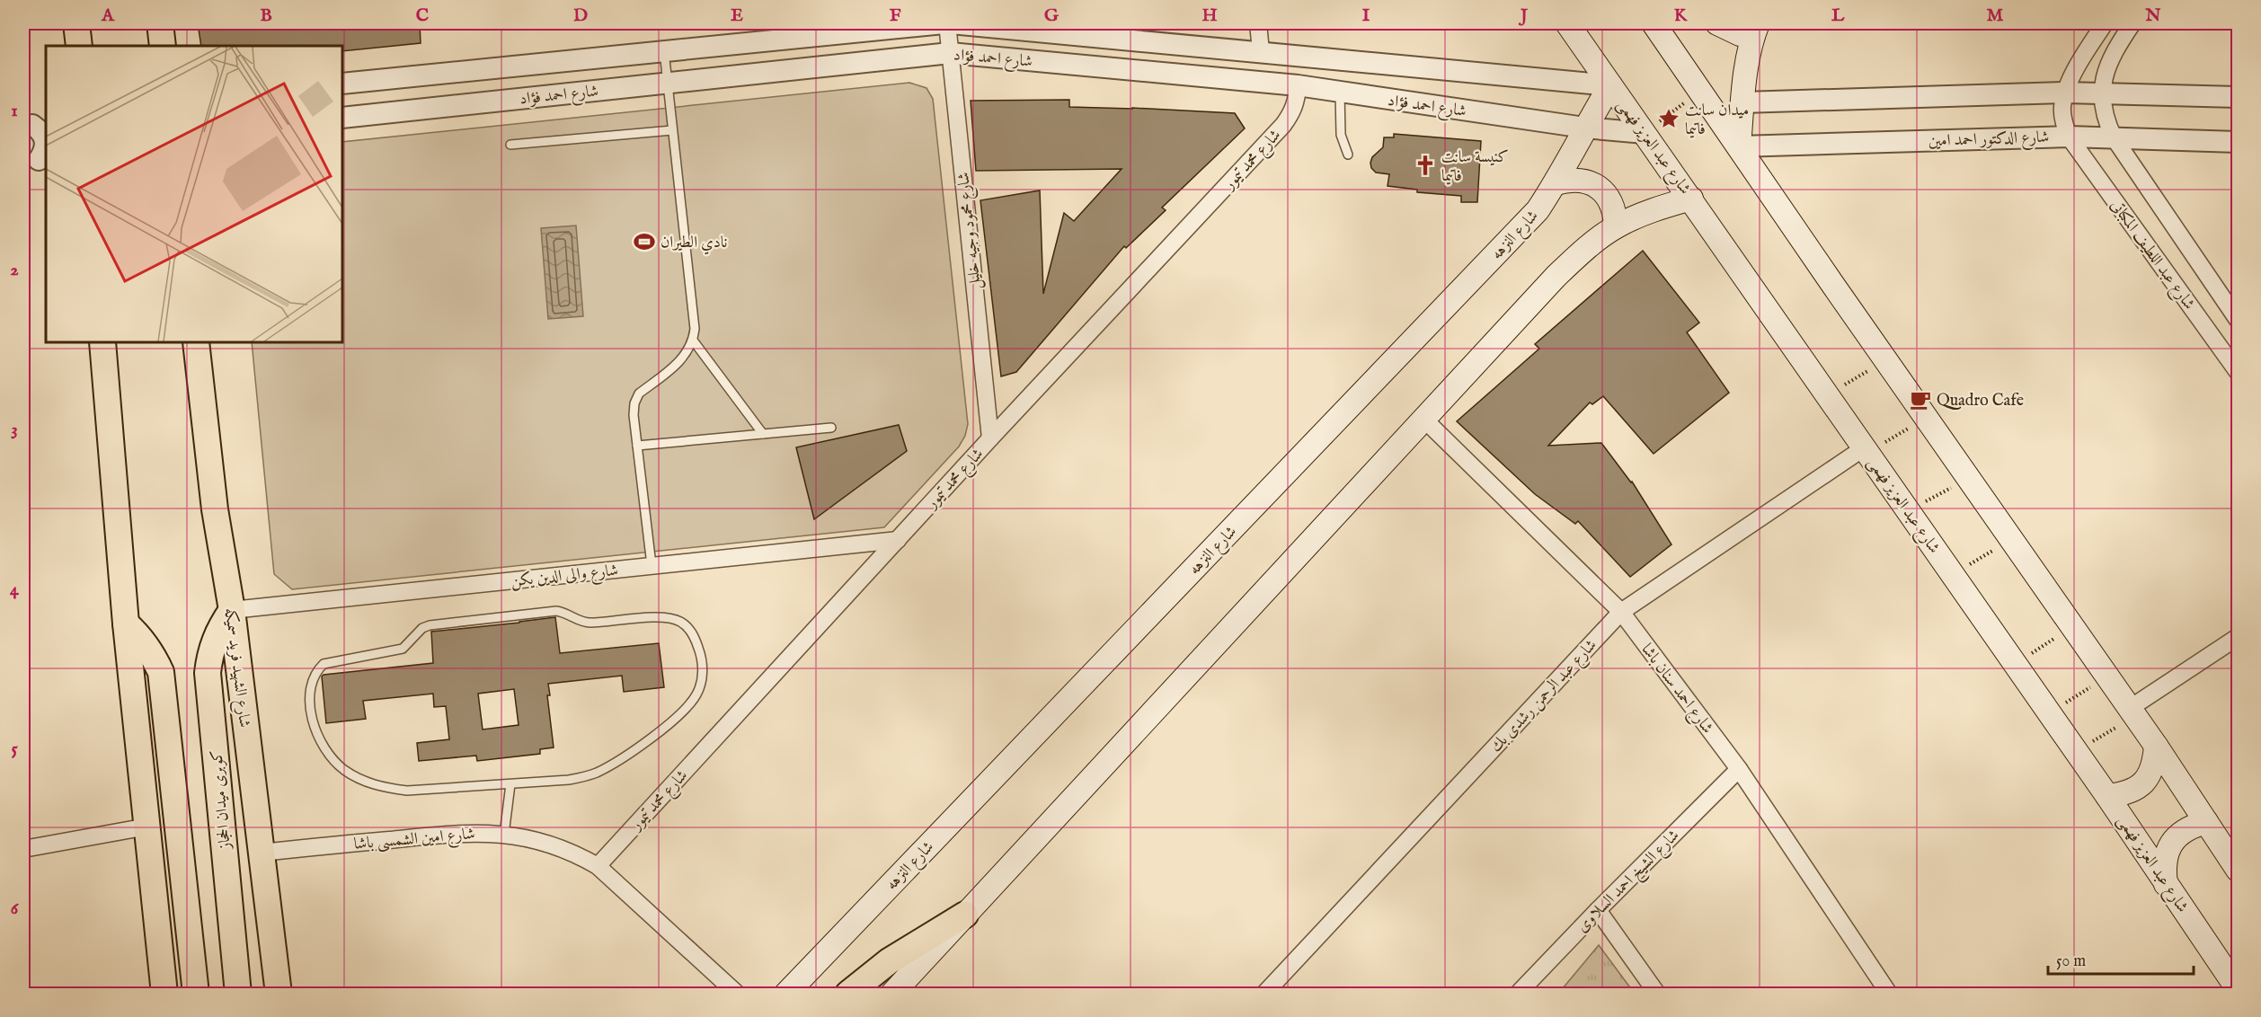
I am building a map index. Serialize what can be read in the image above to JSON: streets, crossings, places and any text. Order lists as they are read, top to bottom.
{
  "streets": {
    "main road": [
      "شارع عبد العزيز فهمى",
      "شارع النزهه",
      "شارع الشهيد فريد سميكه",
      "كوبرى ميدان الحجاز"
    ],
    "street": [
      "شارع احمد فؤاد",
      "شارع الدكتور احمد امين",
      "شارع محمد تيمور",
      "شارع محمود وجيه خليل",
      "شارع عبد اللطيف المكباتى",
      "شارع والى الدين يكن",
      "شارع احمد سنان باشا",
      "شارع عبد الرحمن رشدى بك",
      "شارع امين الشمسى باشا",
      "شارع الشيخ احمد السلاوى"
    ]
  },
  "crossings": [
    ["شارع احمد فؤاد", "شارع عبد العزيز فهمى"],
    ["شارع احمد فؤاد", "شارع محمد تيمور"],
    ["شارع احمد فؤاد", "شارع محمود وجيه خليل"],
    ["شارع احمد فؤاد", "شارع النزهه"],
    ["شارع الدكتور احمد امين", "شارع عبد اللطيف المكباتى"],
    ["شارع عبد العزيز فهمى", "شارع النزهه"],
    ["شارع عبد العزيز فهمى", "شارع عبد الرحمن رشدى بك"],
    ["شارع محمد تيمور", "شارع محمود وجيه خليل"],
    ["شارع محمد تيمور", "شارع والى الدين يكن"],
    ["شارع محمد تيمور", "شارع امين الشمسى باشا"],
    ["شارع والى الدين يكن", "شارع الشهيد فريد سميكه"],
    ["شارع والى الدين يكن", "كوبرى ميدان الحجاز"],
    ["شارع الشهيد فريد سميكه", "كوبرى ميدان الحجاز"],
    ["شارع الشهيد فريد سميكه", "شارع امين الشمسى باشا"],
    ["شارع احمد سنان باشا", "شارع عبد الرحمن رشدى بك"],
    ["شارع احمد سنان باشا", "شارع الشيخ احمد السلاوى"]
  ],
  "places": {
    "place": ["ميدان سانت فاتيما"],
    "church": ["كنيسة سانت فاتيما"],
    "sports": ["نادي الطيران"],
    "cafe": ["Quadro Cafe"]
  },
  "scale_bar": "50 m",
  "grid": {
    "columns": [
      "A",
      "B",
      "C",
      "D",
      "E",
      "F",
      "G",
      "H",
      "I",
      "J",
      "K",
      "L",
      "M",
      "N"
    ],
    "rows": [
      "1",
      "2",
      "3",
      "4",
      "5",
      "6"
    ]
  }
}
